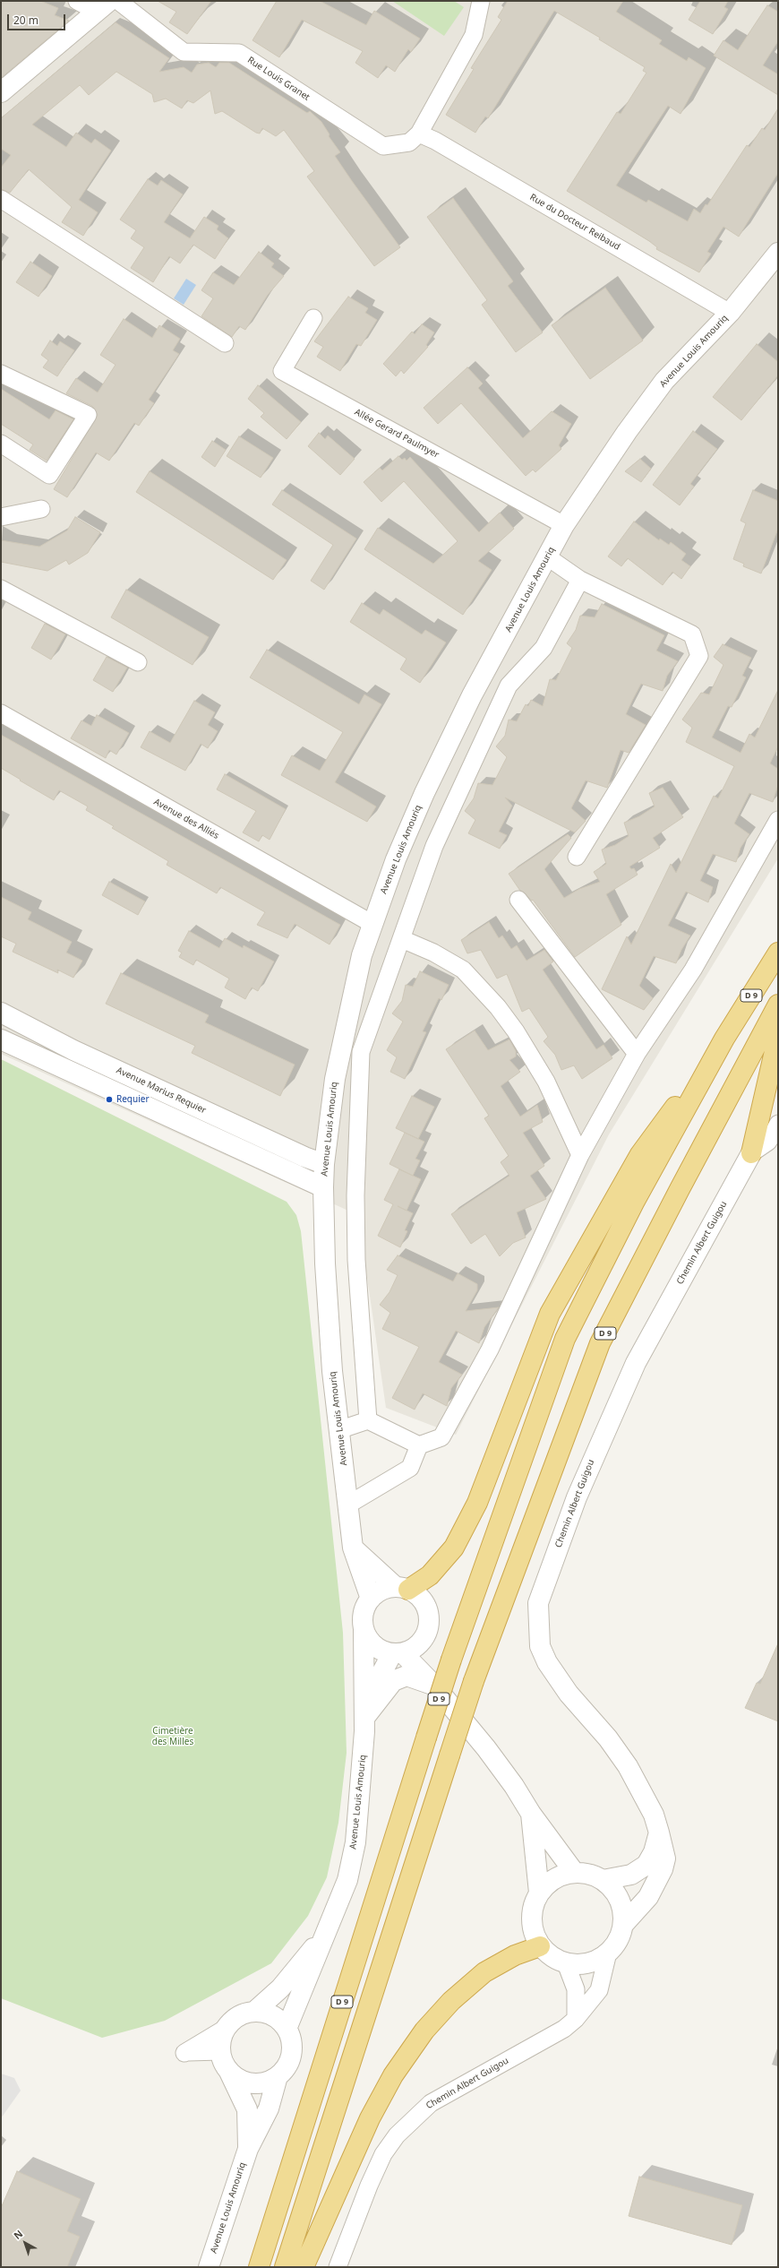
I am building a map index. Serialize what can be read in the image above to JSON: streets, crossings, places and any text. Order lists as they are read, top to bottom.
{
  "streets": {
    "highway": ["D 9"],
    "street": [
      "Rue Louis Granet",
      "Rue du Docteur Reibaud",
      "Avenue Louis Amouriq",
      "Allée Gerard Paulmyer",
      "Avenue des Alliés",
      "Avenue Marius Requier",
      "Chemin Albert Guigou"
    ]
  },
  "crossings": [
    ["Rue Louis Granet", "Rue du Docteur Reibaud"],
    ["Rue du Docteur Reibaud", "Avenue Louis Amouriq"],
    ["Avenue Louis Amouriq", "Allée Gerard Paulmyer"],
    ["Avenue Louis Amouriq", "Avenue des Alliés"],
    ["Avenue Louis Amouriq", "D 9"],
    ["Avenue Louis Amouriq", "Avenue Marius Requier"]
  ],
  "parks": ["Cimetière des Milles"],
  "places": ["Requier"],
  "scale_bar": "20 m",
  "north": "top left"
}
